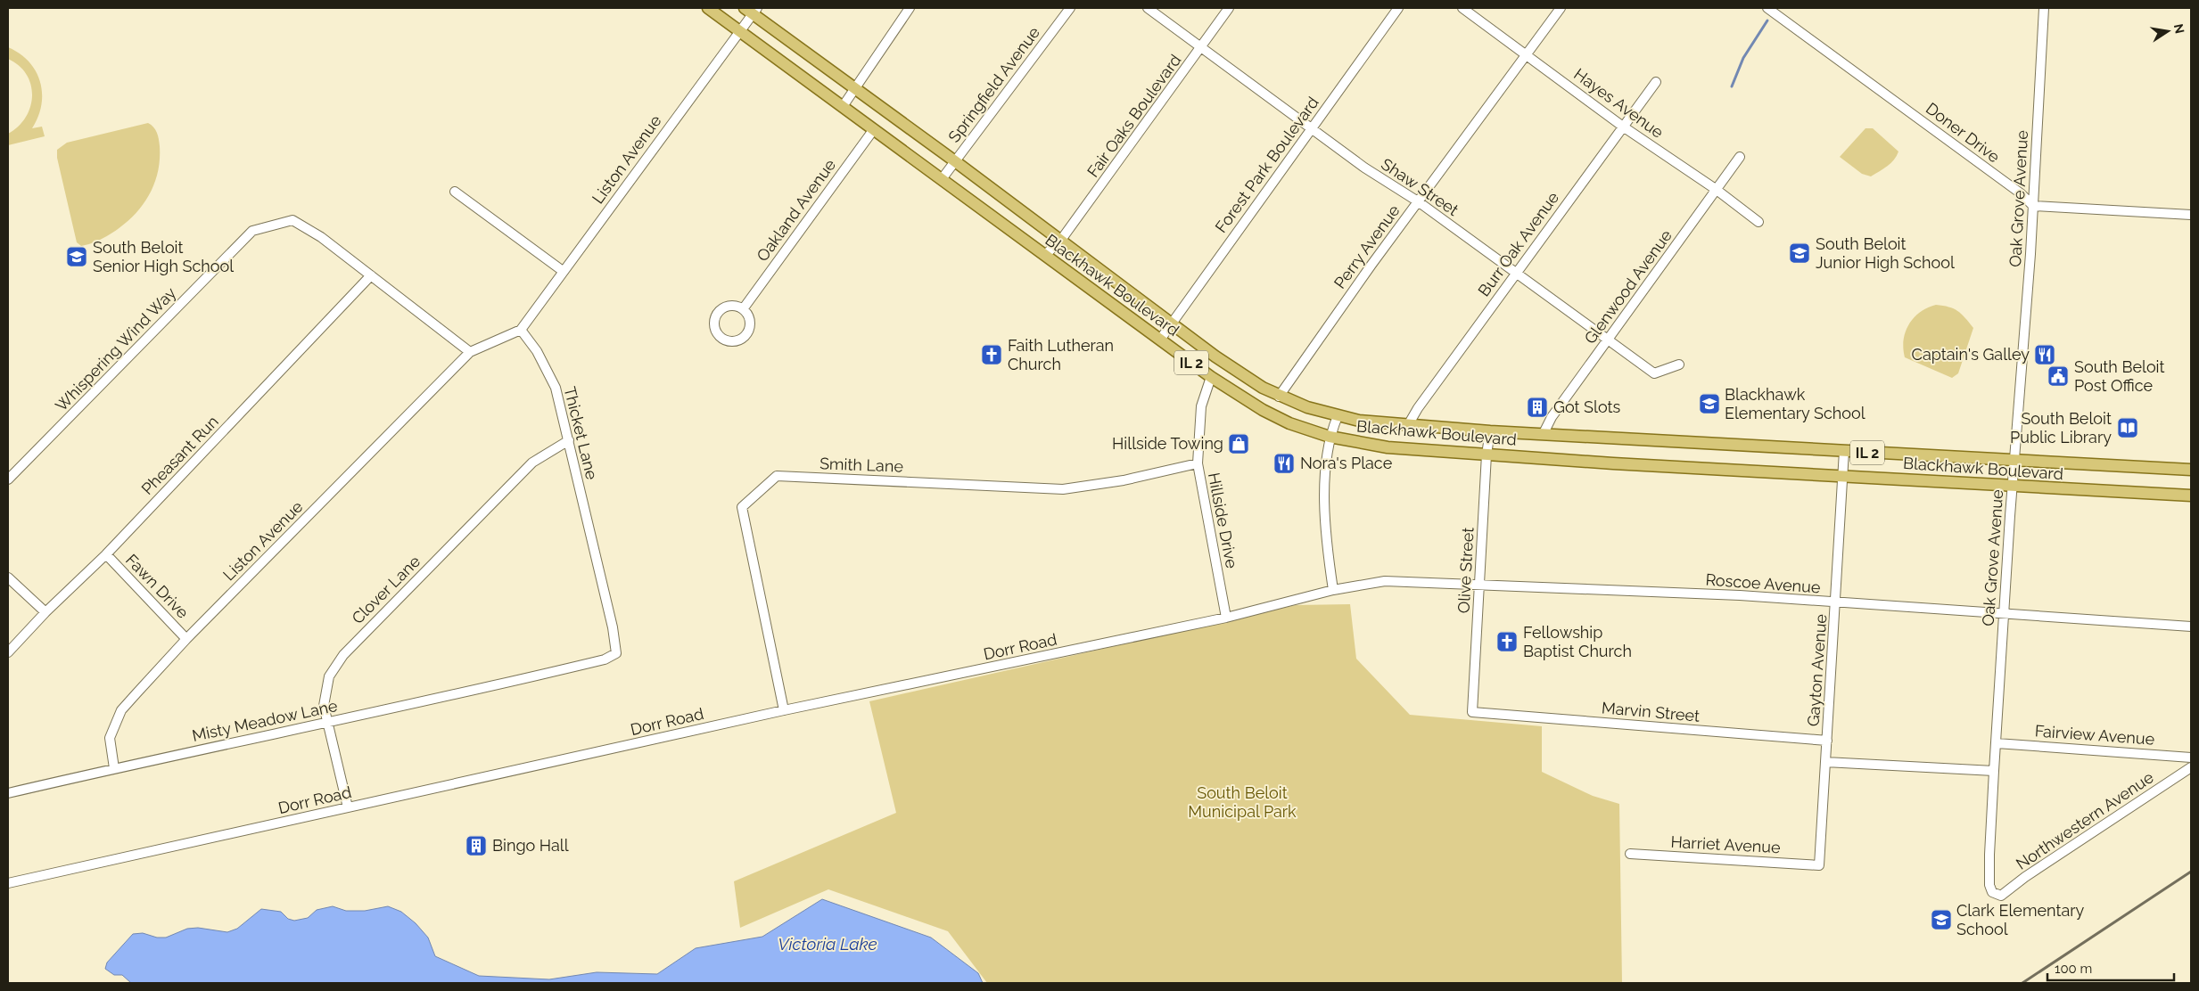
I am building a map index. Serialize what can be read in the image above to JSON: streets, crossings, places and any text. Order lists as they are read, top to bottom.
{
  "streets": {
    "main road": ["Blackhawk Boulevard", "IL 2"],
    "street": [
      "Springfield Avenue",
      "Hayes Avenue",
      "Fair Oaks Boulevard",
      "Doner Drive",
      "Liston Avenue",
      "Forest Park Boulevard",
      "Shaw Street",
      "Oak Grove Avenue",
      "Oakland Avenue",
      "Burr Oak Avenue",
      "Perry Avenue",
      "Glenwood Avenue",
      "Whispering Wind Way",
      "Thicket Lane",
      "Pheasant Run",
      "Smith Lane",
      "Hillside Drive",
      "Olive Street",
      "Roscoe Avenue",
      "Fawn Drive",
      "Clover Lane",
      "Dorr Road",
      "Gayton Avenue",
      "Marvin Street",
      "Misty Meadow Lane",
      "Fairview Avenue",
      "Northwestern Avenue",
      "Harriet Avenue"
    ]
  },
  "crossings": [
    ["Springfield Avenue", "Blackhawk Boulevard"],
    ["Hayes Avenue", "Burr Oak Avenue"],
    ["Hayes Avenue", "Perry Avenue"],
    ["Hayes Avenue", "Glenwood Avenue"],
    ["Fair Oaks Boulevard", "Shaw Street"],
    ["Fair Oaks Boulevard", "Blackhawk Boulevard"],
    ["Doner Drive", "Oak Grove Avenue"],
    ["Liston Avenue", "Blackhawk Boulevard"],
    ["Liston Avenue", "Thicket Lane"],
    ["Liston Avenue", "Fawn Drive"],
    ["Liston Avenue", "Misty Meadow Lane"],
    ["Forest Park Boulevard", "Shaw Street"],
    ["Forest Park Boulevard", "Blackhawk Boulevard"],
    ["Shaw Street", "Burr Oak Avenue"],
    ["Shaw Street", "Perry Avenue"],
    ["Shaw Street", "Glenwood Avenue"],
    ["Oak Grove Avenue", "Blackhawk Boulevard"],
    ["Oak Grove Avenue", "Roscoe Avenue"],
    ["Oak Grove Avenue", "Fairview Avenue"],
    ["Oak Grove Avenue", "Northwestern Avenue"],
    ["Oakland Avenue", "Blackhawk Boulevard"],
    ["Burr Oak Avenue", "Blackhawk Boulevard"],
    ["Perry Avenue", "Blackhawk Boulevard"],
    ["Blackhawk Boulevard", "Glenwood Avenue"],
    ["Blackhawk Boulevard", "Hillside Drive"],
    ["Blackhawk Boulevard", "Olive Street"],
    ["Blackhawk Boulevard", "Gayton Avenue"],
    ["Whispering Wind Way", "Pheasant Run"],
    ["Thicket Lane", "Clover Lane"],
    ["Thicket Lane", "Misty Meadow Lane"],
    ["Pheasant Run", "Fawn Drive"],
    ["Smith Lane", "Hillside Drive"],
    ["Smith Lane", "Dorr Road"],
    ["Hillside Drive", "Dorr Road"],
    ["Olive Street", "Roscoe Avenue"],
    ["Olive Street", "Marvin Street"],
    ["Roscoe Avenue", "Dorr Road"],
    ["Roscoe Avenue", "Gayton Avenue"],
    ["Clover Lane", "Dorr Road"],
    ["Clover Lane", "Misty Meadow Lane"],
    ["Gayton Avenue", "Marvin Street"],
    ["Gayton Avenue", "Harriet Avenue"]
  ],
  "water": ["Victoria Lake"],
  "parks": ["South Beloit Municipal Park"],
  "places": {
    "school or university": [
      "South Beloit Junior High School",
      "South Beloit Senior High School",
      "Blackhawk Elementary School",
      "Clark Elementary School"
    ],
    "church": ["Faith Lutheran Church", "Fellowship Baptist Church"],
    "restaurant": ["Captain's Galley", "Nora's Place"],
    "public building": ["South Beloit Post Office"],
    "building": ["Got Slots", "Bingo Hall"],
    "library": ["South Beloit Public Library"],
    "shop": ["Hillside Towing"]
  },
  "scale_bar": "100 m",
  "north": "right"
}
